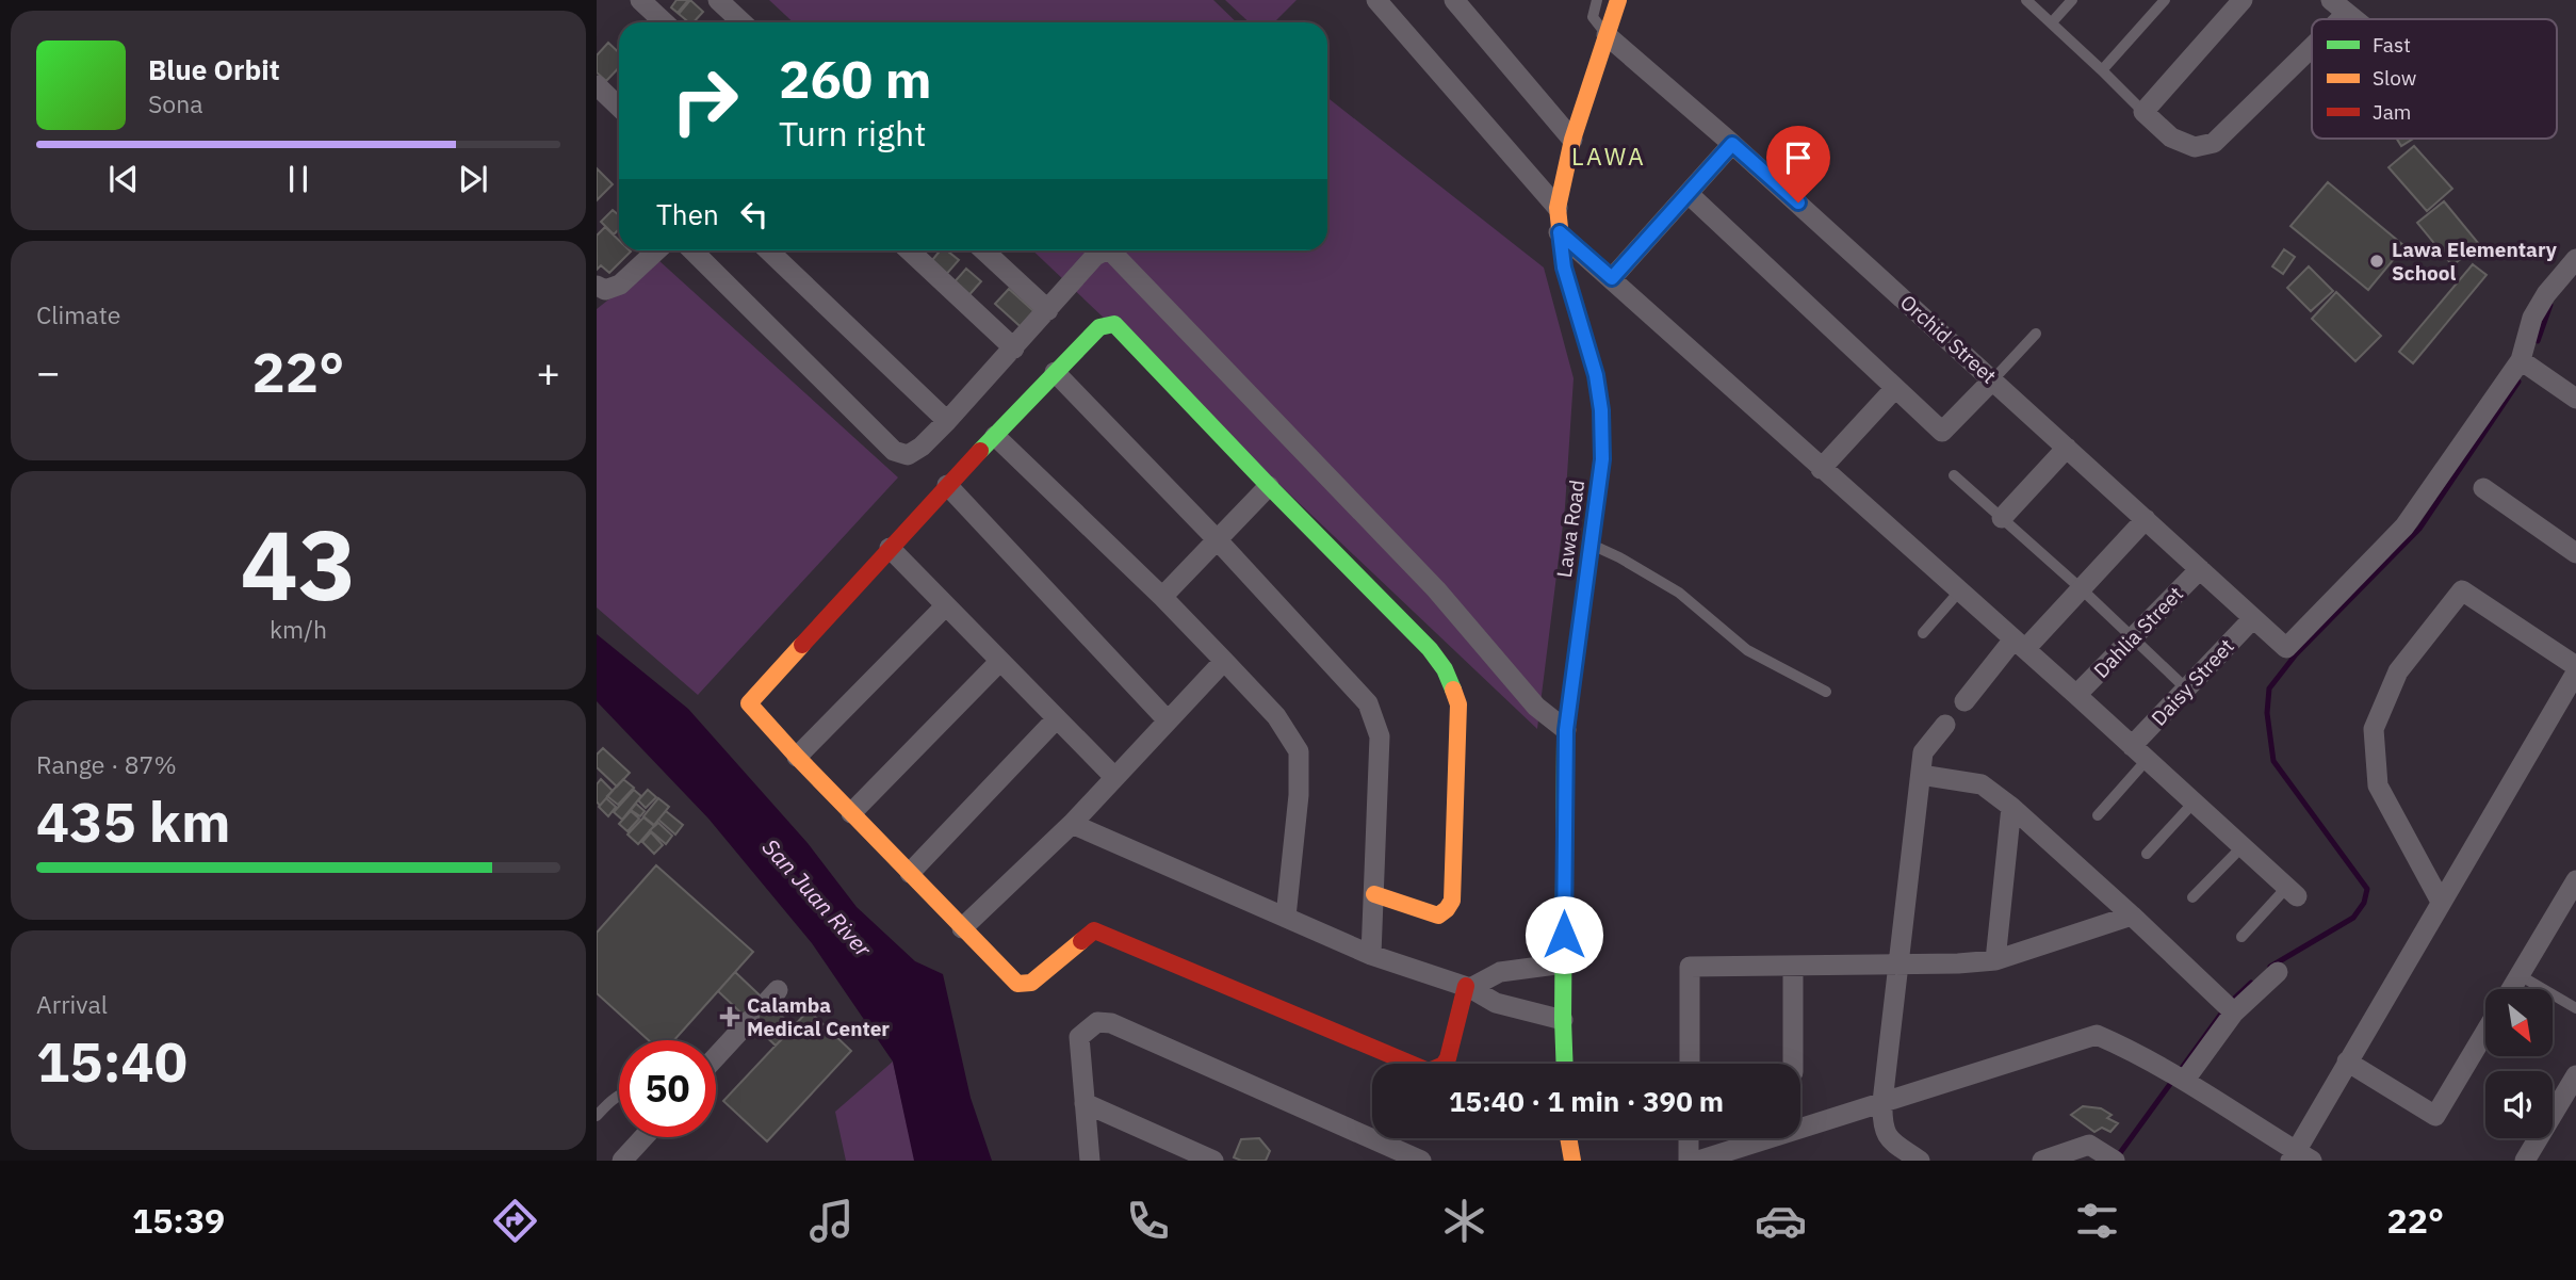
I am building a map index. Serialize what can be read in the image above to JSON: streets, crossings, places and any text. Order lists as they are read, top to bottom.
{
  "streets": {
    "street": [
      "Orchid Street",
      "Lawa Road",
      "Dahlia Street",
      "Daisy Street"
    ]
  },
  "crossings": [
    ["Orchid Street", "Lawa Road"],
    ["Orchid Street", "Dahlia Street"],
    ["Orchid Street", "Daisy Street"]
  ],
  "districts": ["LAWA"],
  "water": ["San Juan River"],
  "places": {
    "other": ["Lawa Elementary School"],
    "health": ["Calamba Medical Center"]
  },
  "legend": ["Fast", "Slow", "Jam"],
  "north": "bottom right",
  "page": {
    "turn": ["260 m", "Turn right"],
    "song": ["Blue Orbit", "Sona"],
    "then": "Then",
    "tile": [
      "Climate",
      ["43", "km/h"],
      ["Range · 87%", "435 km"],
      ["Arrival", "15:40"]
    ],
    "heat": ["−", "22°", "+"],
    "limit": "50",
    "trip": "15:40 · 1 min · 390 m",
    "tabs": ["15:39", "22°"]
  }
}
